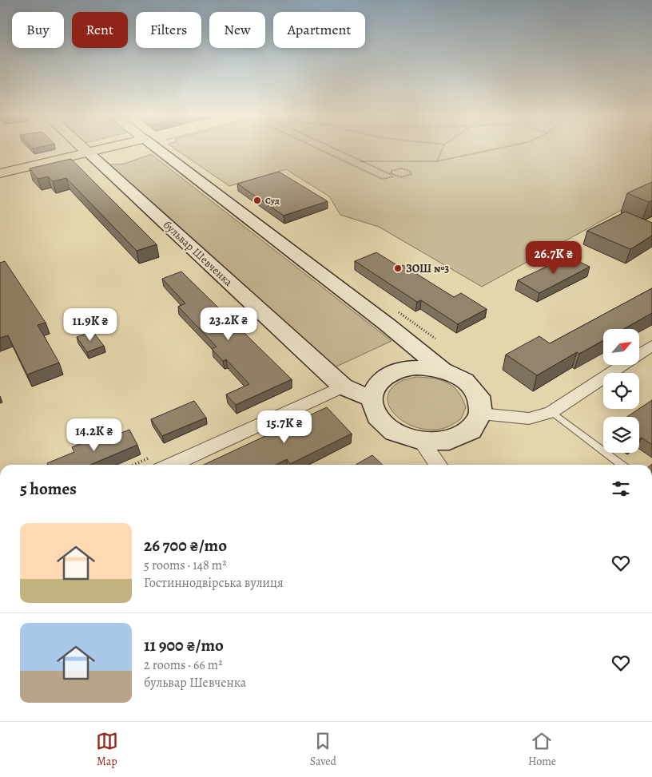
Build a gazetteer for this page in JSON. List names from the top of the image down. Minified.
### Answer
{"streets":{"main road":["бульвар Шевченка"]},"places":["Суд","ЗОШ №3"],"north":"top right","page":{"chip":["Buy","Rent","Filters","New","Apartment"],"price":["26.7K ₴","23.2K ₴","11.9K ₴","15.7K ₴","14.2K ₴"],"heading":"5 homes","list":[{"name":"26 700 ₴/mo","note":"5 rooms · 148 m² · Гостиннодвірська вулиця"},{"name":"11 900 ₴/mo","note":"2 rooms · 66 m² · бульвар Шевченка"}],"tabs":["Map","Saved","Home"]}}
